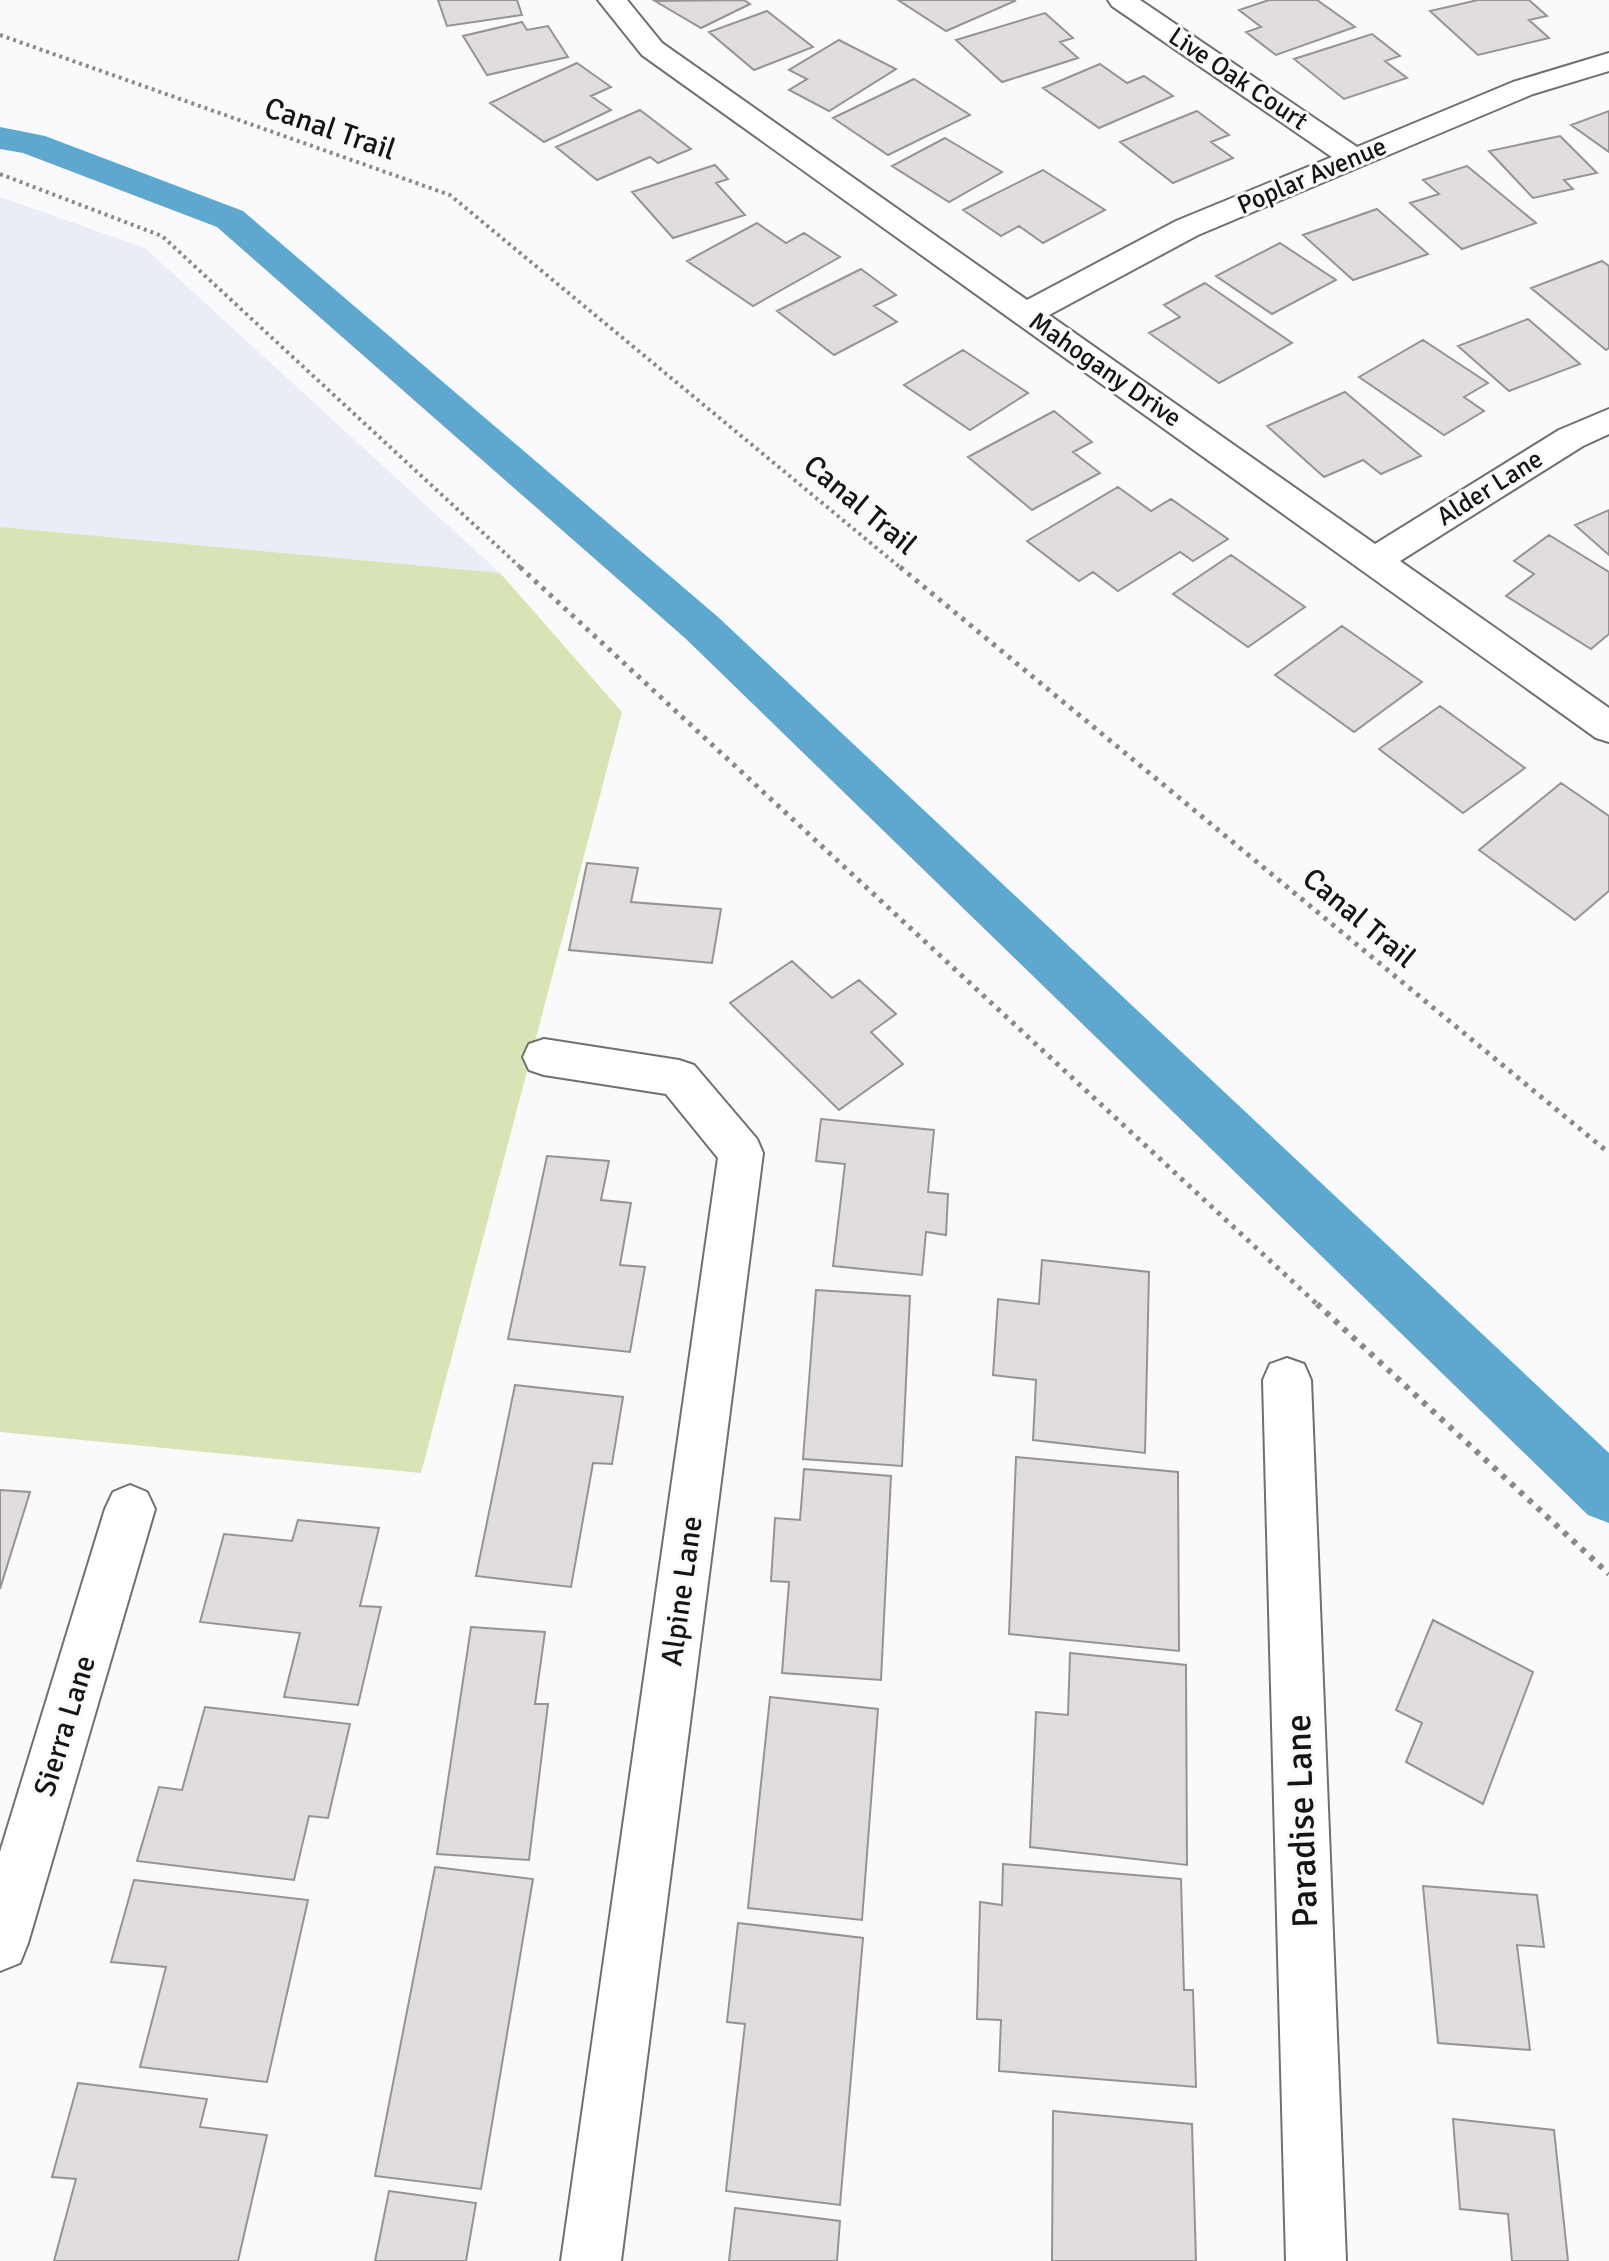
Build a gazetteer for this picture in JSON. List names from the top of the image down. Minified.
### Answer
{"streets":{"street":["Live Oak Court","Poplar Avenue","Mahogany Drive","Alder Lane","Alpine Lane","Sierra Lane","Paradise Lane"],"path":["Canal Trail"]},"crossings":[["Live Oak Court","Poplar Avenue"],["Poplar Avenue","Mahogany Drive"],["Mahogany Drive","Alder Lane"]]}
